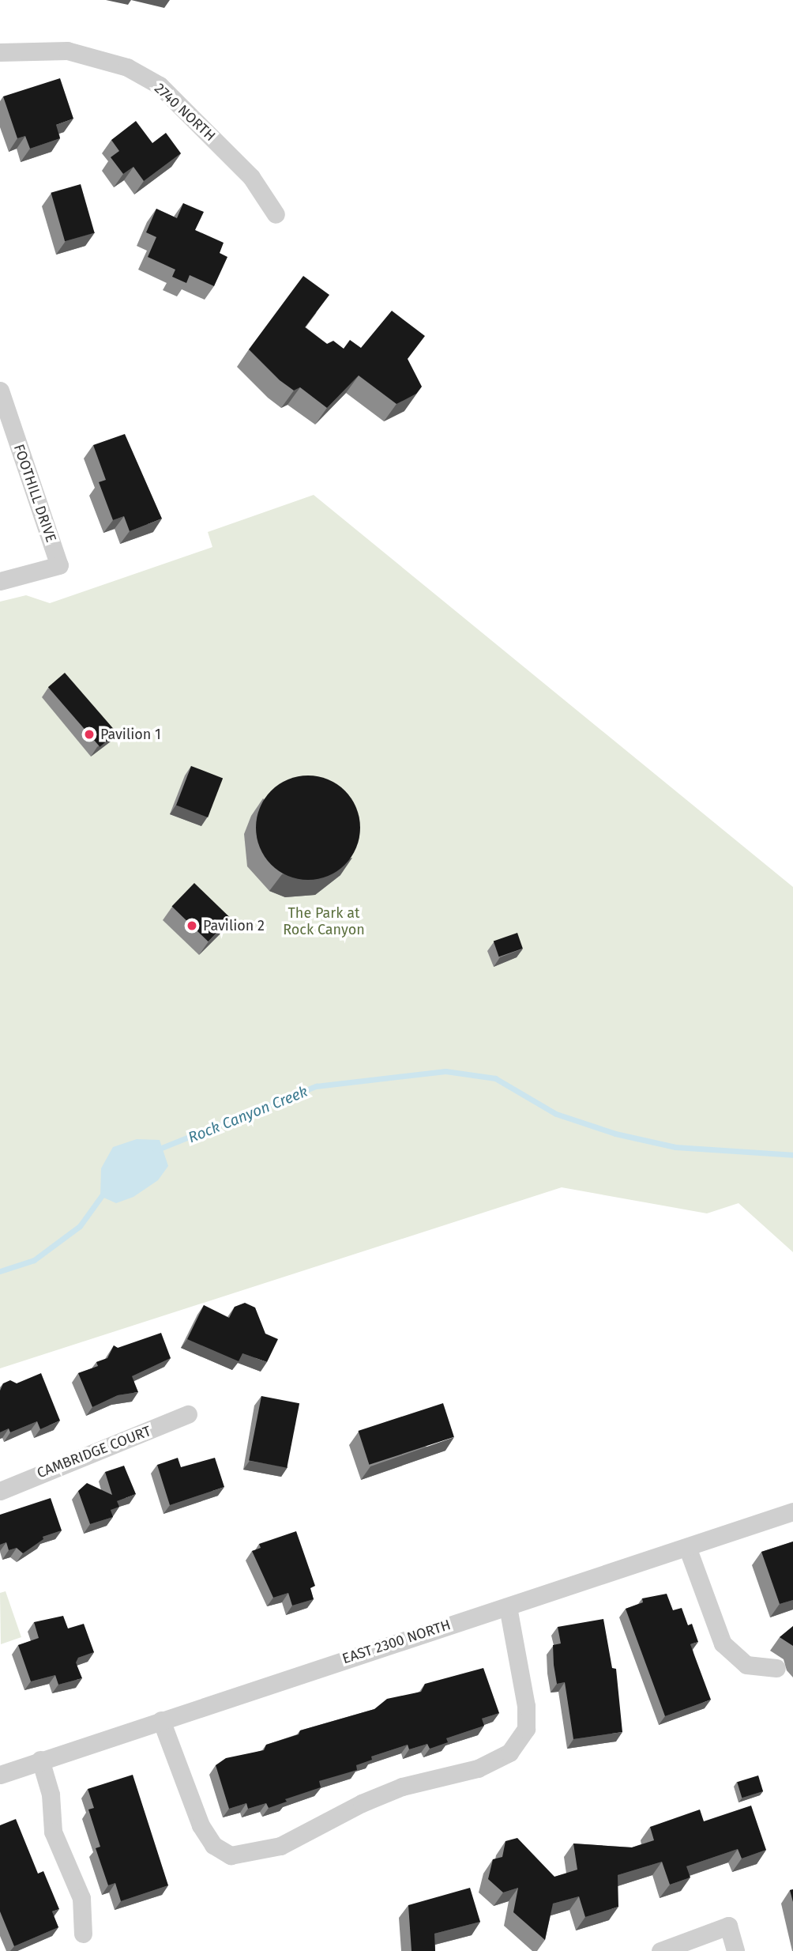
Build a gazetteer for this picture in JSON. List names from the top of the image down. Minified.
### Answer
{"streets":{"street":["2740 NORTH","FOOTHILL DRIVE","CAMBRIDGE COURT","EAST 2300 NORTH"]},"water":["Rock Canyon Creek"],"parks":["The Park at Rock Canyon"],"places":["Pavilion 1","Pavilion 2"]}
